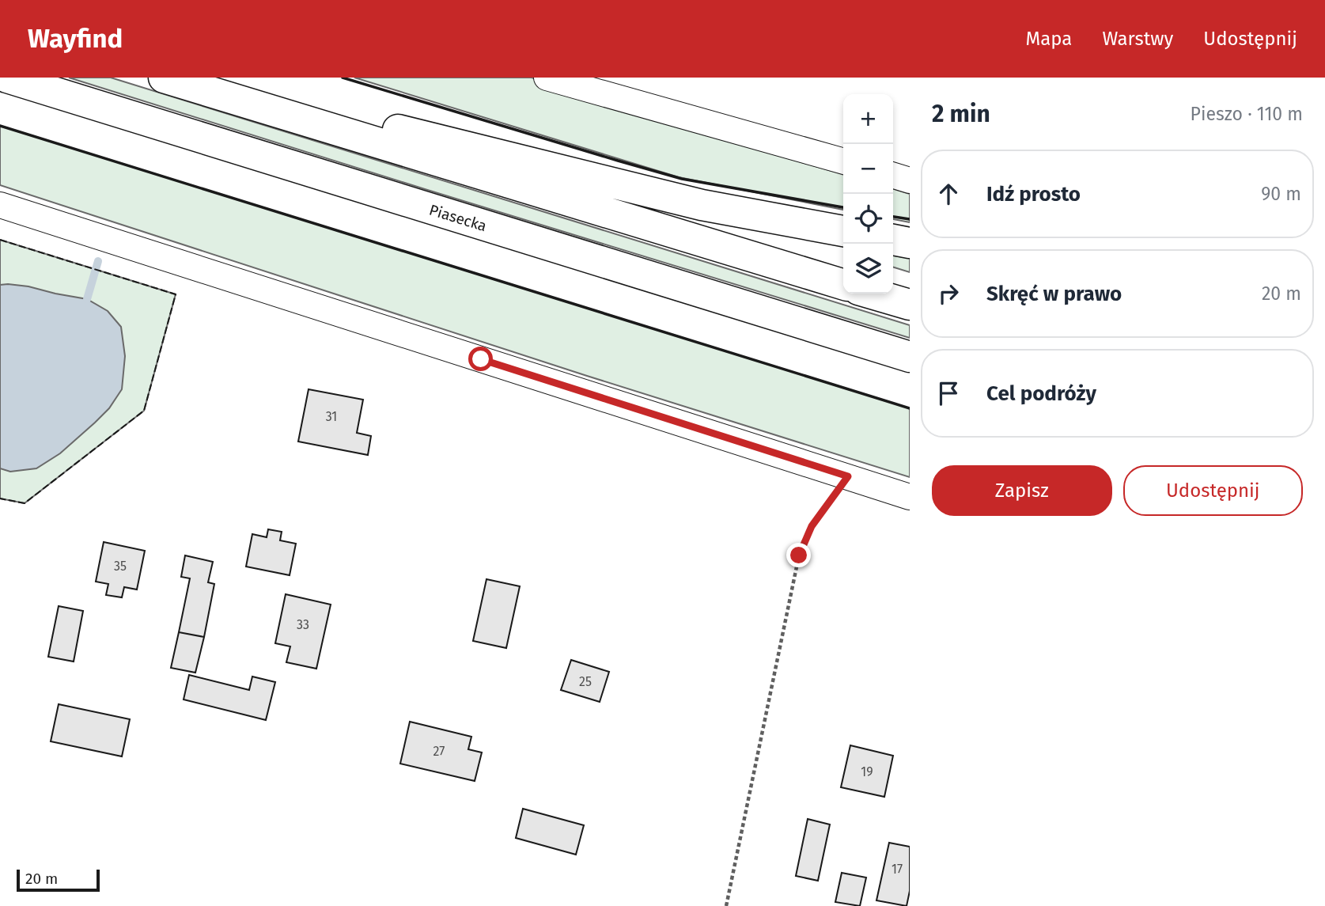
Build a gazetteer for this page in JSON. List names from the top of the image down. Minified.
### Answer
{"streets":{"highway":["Piasecka"]},"house_numbers":["31","35","33","25","27","19","17"],"scale_bar":"20 m","page":{"header":"Wayfind","nav":["Mapa","Warstwy","Udostępnij"],"heading":["2 min","Pieszo · 110 m"],"map_buttons":["+","−"],"list":[["Idź prosto","90 m"],["Skręć w prawo","20 m"],"Cel podróży"],"buttons":["Zapisz","Udostępnij"],"scale":"20 m"}}
